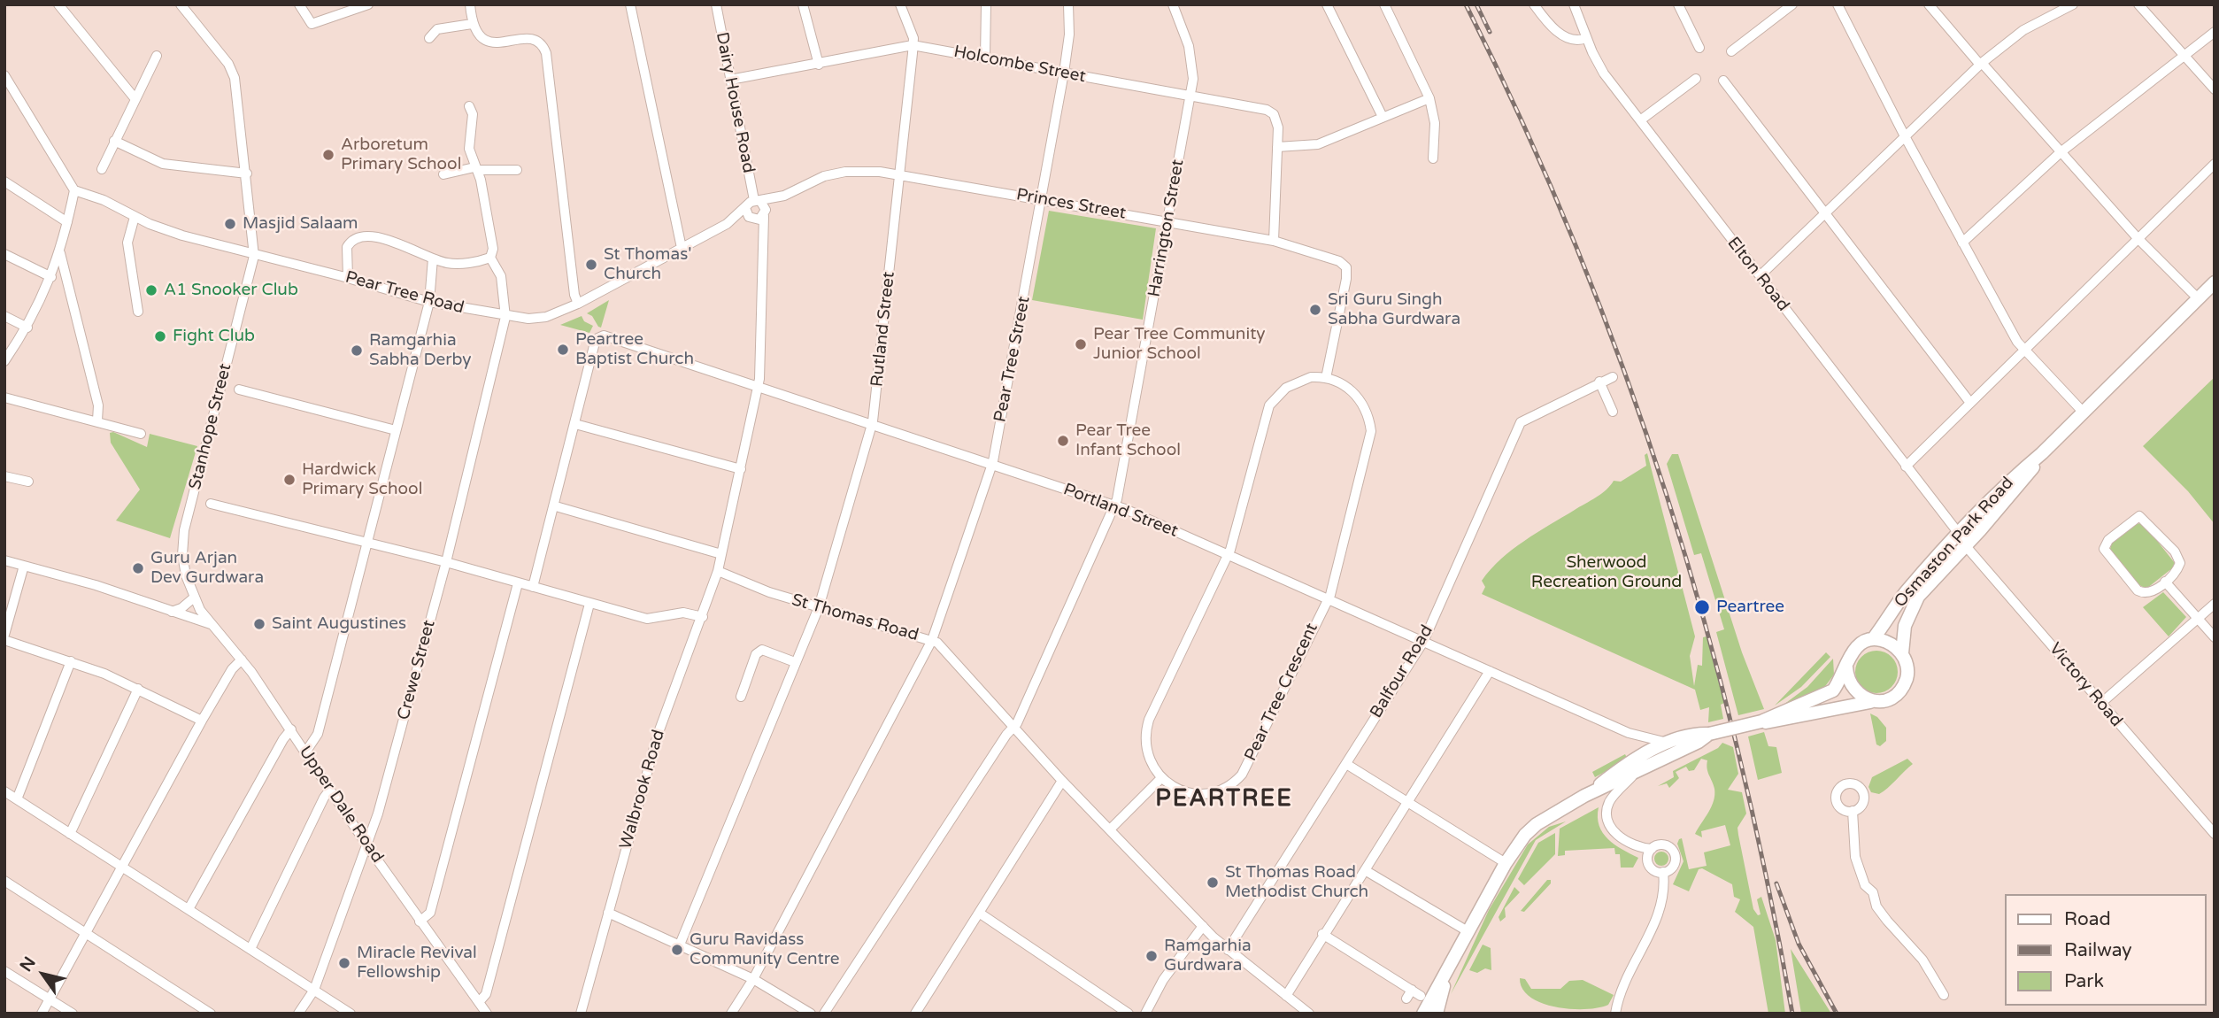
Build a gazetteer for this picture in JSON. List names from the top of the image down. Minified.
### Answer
{"streets":{"highway":["Osmaston Park Road"],"street":["Holcombe Street","Dairy House Road","Princes Street","Harrington Street","Elton Road","Pear Tree Road","Rutland Street","Pear Tree Street","Stanhope Street","Portland Street","St Thomas Road","Crewe Street","Balfour Road","Victory Road","Pear Tree Crescent","Walbrook Road","Upper Dale Road"]},"crossings":[["Holcombe Street","Dairy House Road"],["Holcombe Street","Princes Street"],["Holcombe Street","Harrington Street"],["Holcombe Street","Rutland Street"],["Holcombe Street","Pear Tree Street"],["Dairy House Road","Princes Street"],["Dairy House Road","Pear Tree Road"],["Princes Street","Harrington Street"],["Princes Street","Pear Tree Road"],["Princes Street","Rutland Street"],["Princes Street","Pear Tree Street"],["Princes Street","Pear Tree Crescent"],["Harrington Street","Portland Street"],["Harrington Street","St Thomas Road"],["Elton Road","Osmaston Park Road"],["Elton Road","Victory Road"],["Pear Tree Road","Stanhope Street"],["Pear Tree Road","Crewe Street"],["Rutland Street","Portland Street"],["Rutland Street","St Thomas Road"],["Pear Tree Street","Portland Street"],["Pear Tree Street","St Thomas Road"],["Stanhope Street","Upper Dale Road"],["Portland Street","Osmaston Park Road"],["Portland Street","Balfour Road"],["Portland Street","Pear Tree Crescent"],["Osmaston Park Road","Victory Road"],["St Thomas Road","Balfour Road"],["St Thomas Road","Walbrook Road"],["Crewe Street","Upper Dale Road"]],"districts":["PEARTREE"],"parks":["Sherwood Recreation Ground"],"places":["Arboretum Primary School","Masjid Salaam","St Thomas' Church","A1 Snooker Club","Sri Guru Singh Sabha Gurdwara","Fight Club","Pear Tree Community Junior School","Peartree Baptist Church","Ramgarhia Sabha Derby","Pear Tree Infant School","Hardwick Primary School","Guru Arjan Dev Gurdwara","Peartree","Saint Augustines","St Thomas Road Methodist Church","Guru Ravidass Community Centre","Ramgarhia Gurdwara","Miracle Revival Fellowship"],"legend":["Road","Railway","Park"],"north":"top left"}
